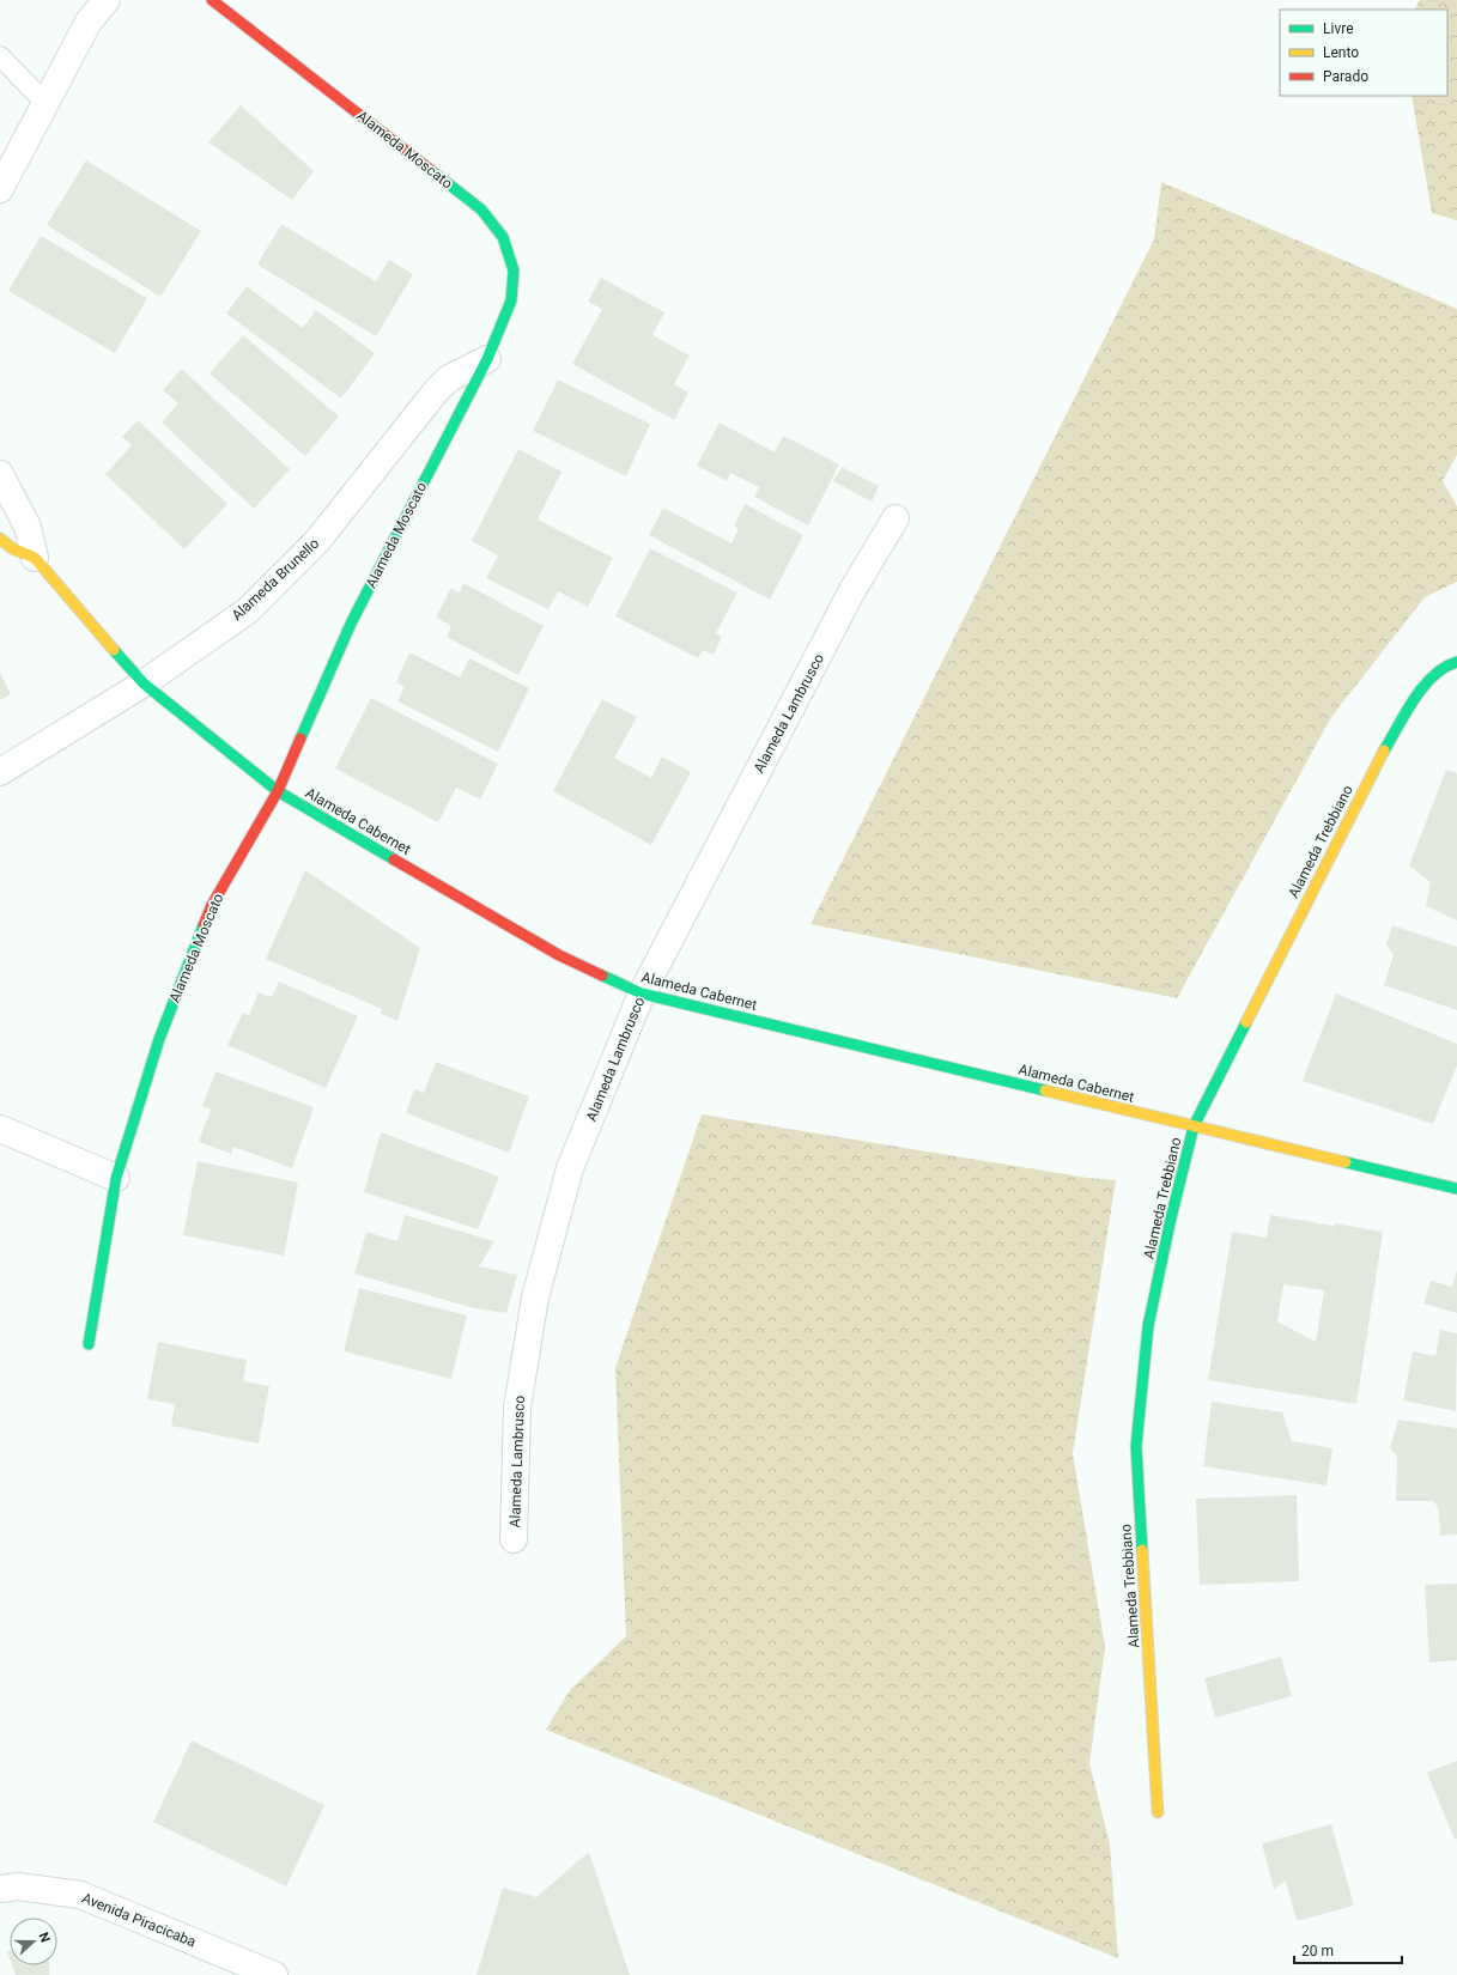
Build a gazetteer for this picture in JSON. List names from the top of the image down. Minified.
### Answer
{"streets":{"street":["Alameda Moscato","Alameda Brunello","Alameda Lambrusco","Alameda Cabernet","Alameda Trebbiano","Avenida Piracicaba"]},"crossings":[["Alameda Moscato","Alameda Brunello"],["Alameda Moscato","Alameda Cabernet"],["Alameda Brunello","Alameda Cabernet"],["Alameda Lambrusco","Alameda Cabernet"],["Alameda Cabernet","Alameda Trebbiano"]],"legend":["Livre","Lento","Parado"],"scale_bar":"20 m","north":"right"}
